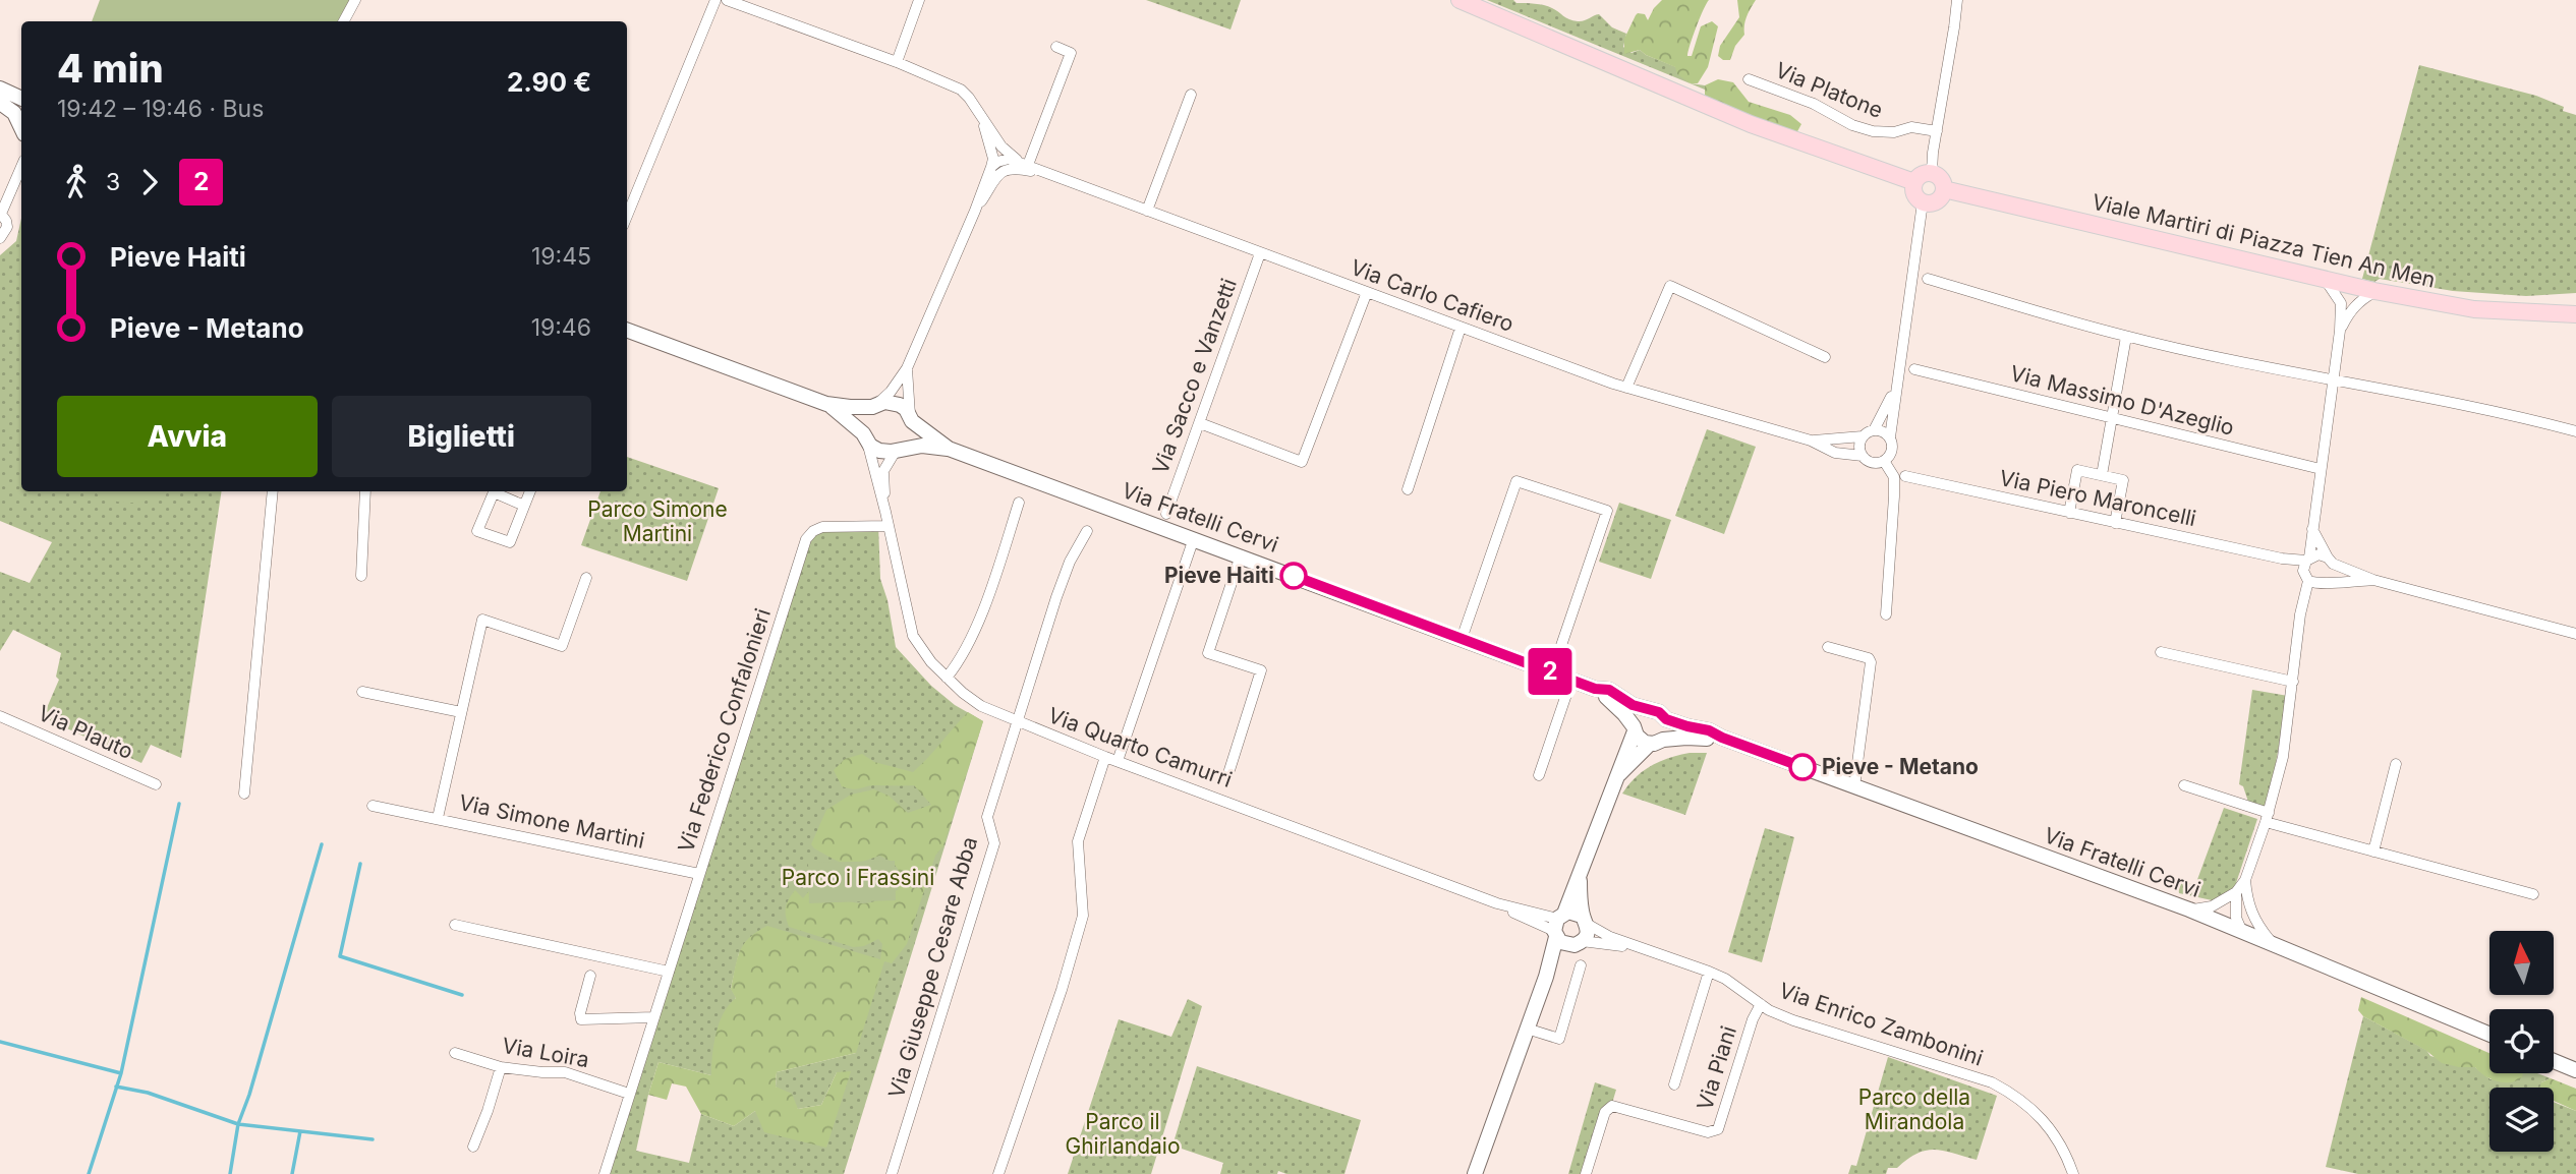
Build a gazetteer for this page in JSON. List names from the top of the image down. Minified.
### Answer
{"streets":{"main road":["Viale Martiri di Piazza Tien An Men","Via Fratelli Cervi"],"street":["Via Platone","Via Carlo Cafiero","Via Sacco e Vanzetti","Via Massimo D'Azeglio","Via Piero Maroncelli","Via Federico Confalonieri","Via Plauto","Via Quarto Camurri","Via Simone Martini","Via Giuseppe Cesare Abba","Via Enrico Zambonini","Via Loira","Via Piani"]},"crossings":[["Via Carlo Cafiero","Via Sacco e Vanzetti"],["Via Carlo Cafiero","Via Fratelli Cervi"],["Via Carlo Cafiero","Via Quarto Camurri"],["Via Fratelli Cervi","Via Quarto Camurri"],["Via Federico Confalonieri","Via Quarto Camurri"],["Via Federico Confalonieri","Via Simone Martini"],["Via Federico Confalonieri","Via Loira"],["Via Quarto Camurri","Via Giuseppe Cesare Abba"],["Via Quarto Camurri","Via Enrico Zambonini"],["Via Enrico Zambonini","Via Piani"]],"parks":["Parco Simone Martini","Parco i Frassini","Parco della Mirandola","Parco il Ghirlandaio"],"places":["Pieve Haiti","Pieve - Metano"],"lines":["bus line 2"],"north":"top","page":{"on_map":"2","heading":["4 min","19:42 – 19:46 · Bus","2.90 €"],"legs":["3","2"],"list":[{"name":"Pieve Haiti","value":"19:45"},{"name":"Pieve - Metano","value":"19:46"}],"buttons":["Avvia","Biglietti"]}}
